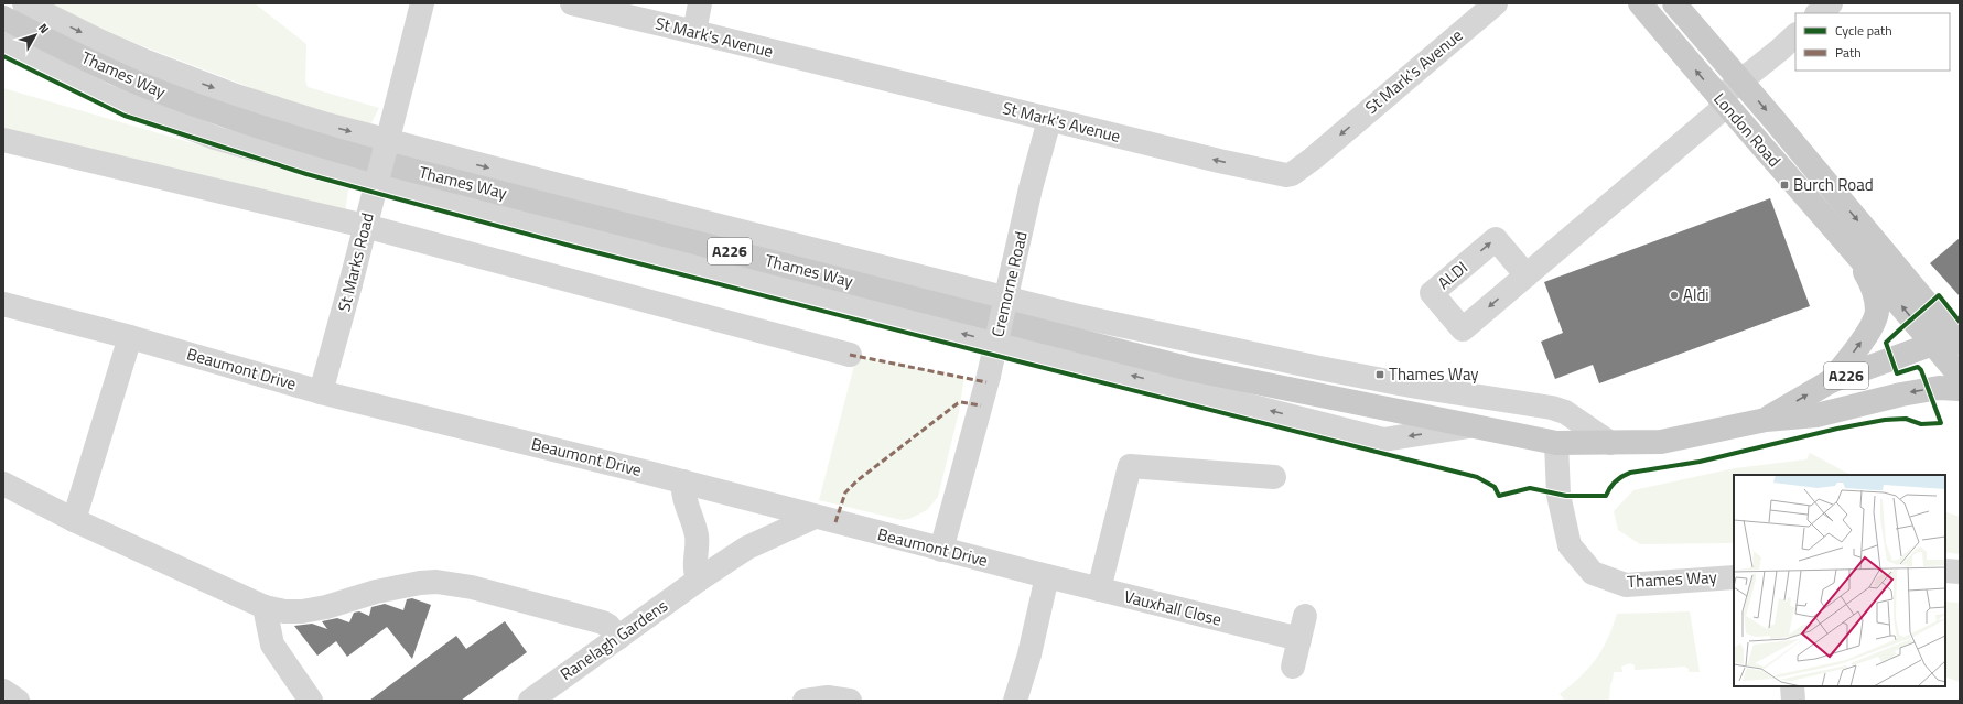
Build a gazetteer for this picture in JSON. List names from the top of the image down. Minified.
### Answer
{"streets":{"main road":["Thames Way","London Road","A226"],"street":["St Mark's Avenue","St Marks Road","Cremorne Road","Beaumont Drive","Vauxhall Close","Ranelagh Gardens"]},"crossings":[["St Mark's Avenue","Cremorne Road"],["Thames Way","London Road"],["Thames Way","A226"],["London Road","A226"],["St Marks Road","Beaumont Drive"],["Cremorne Road","Beaumont Drive"],["Beaumont Drive","Vauxhall Close"],["Beaumont Drive","Ranelagh Gardens"]],"one_way":["St Mark's Avenue"],"places":{"transit":["Burch Road","Thames Way"],"other":["Aldi"]},"legend":["Cycle path","Path"],"north":"top right"}
